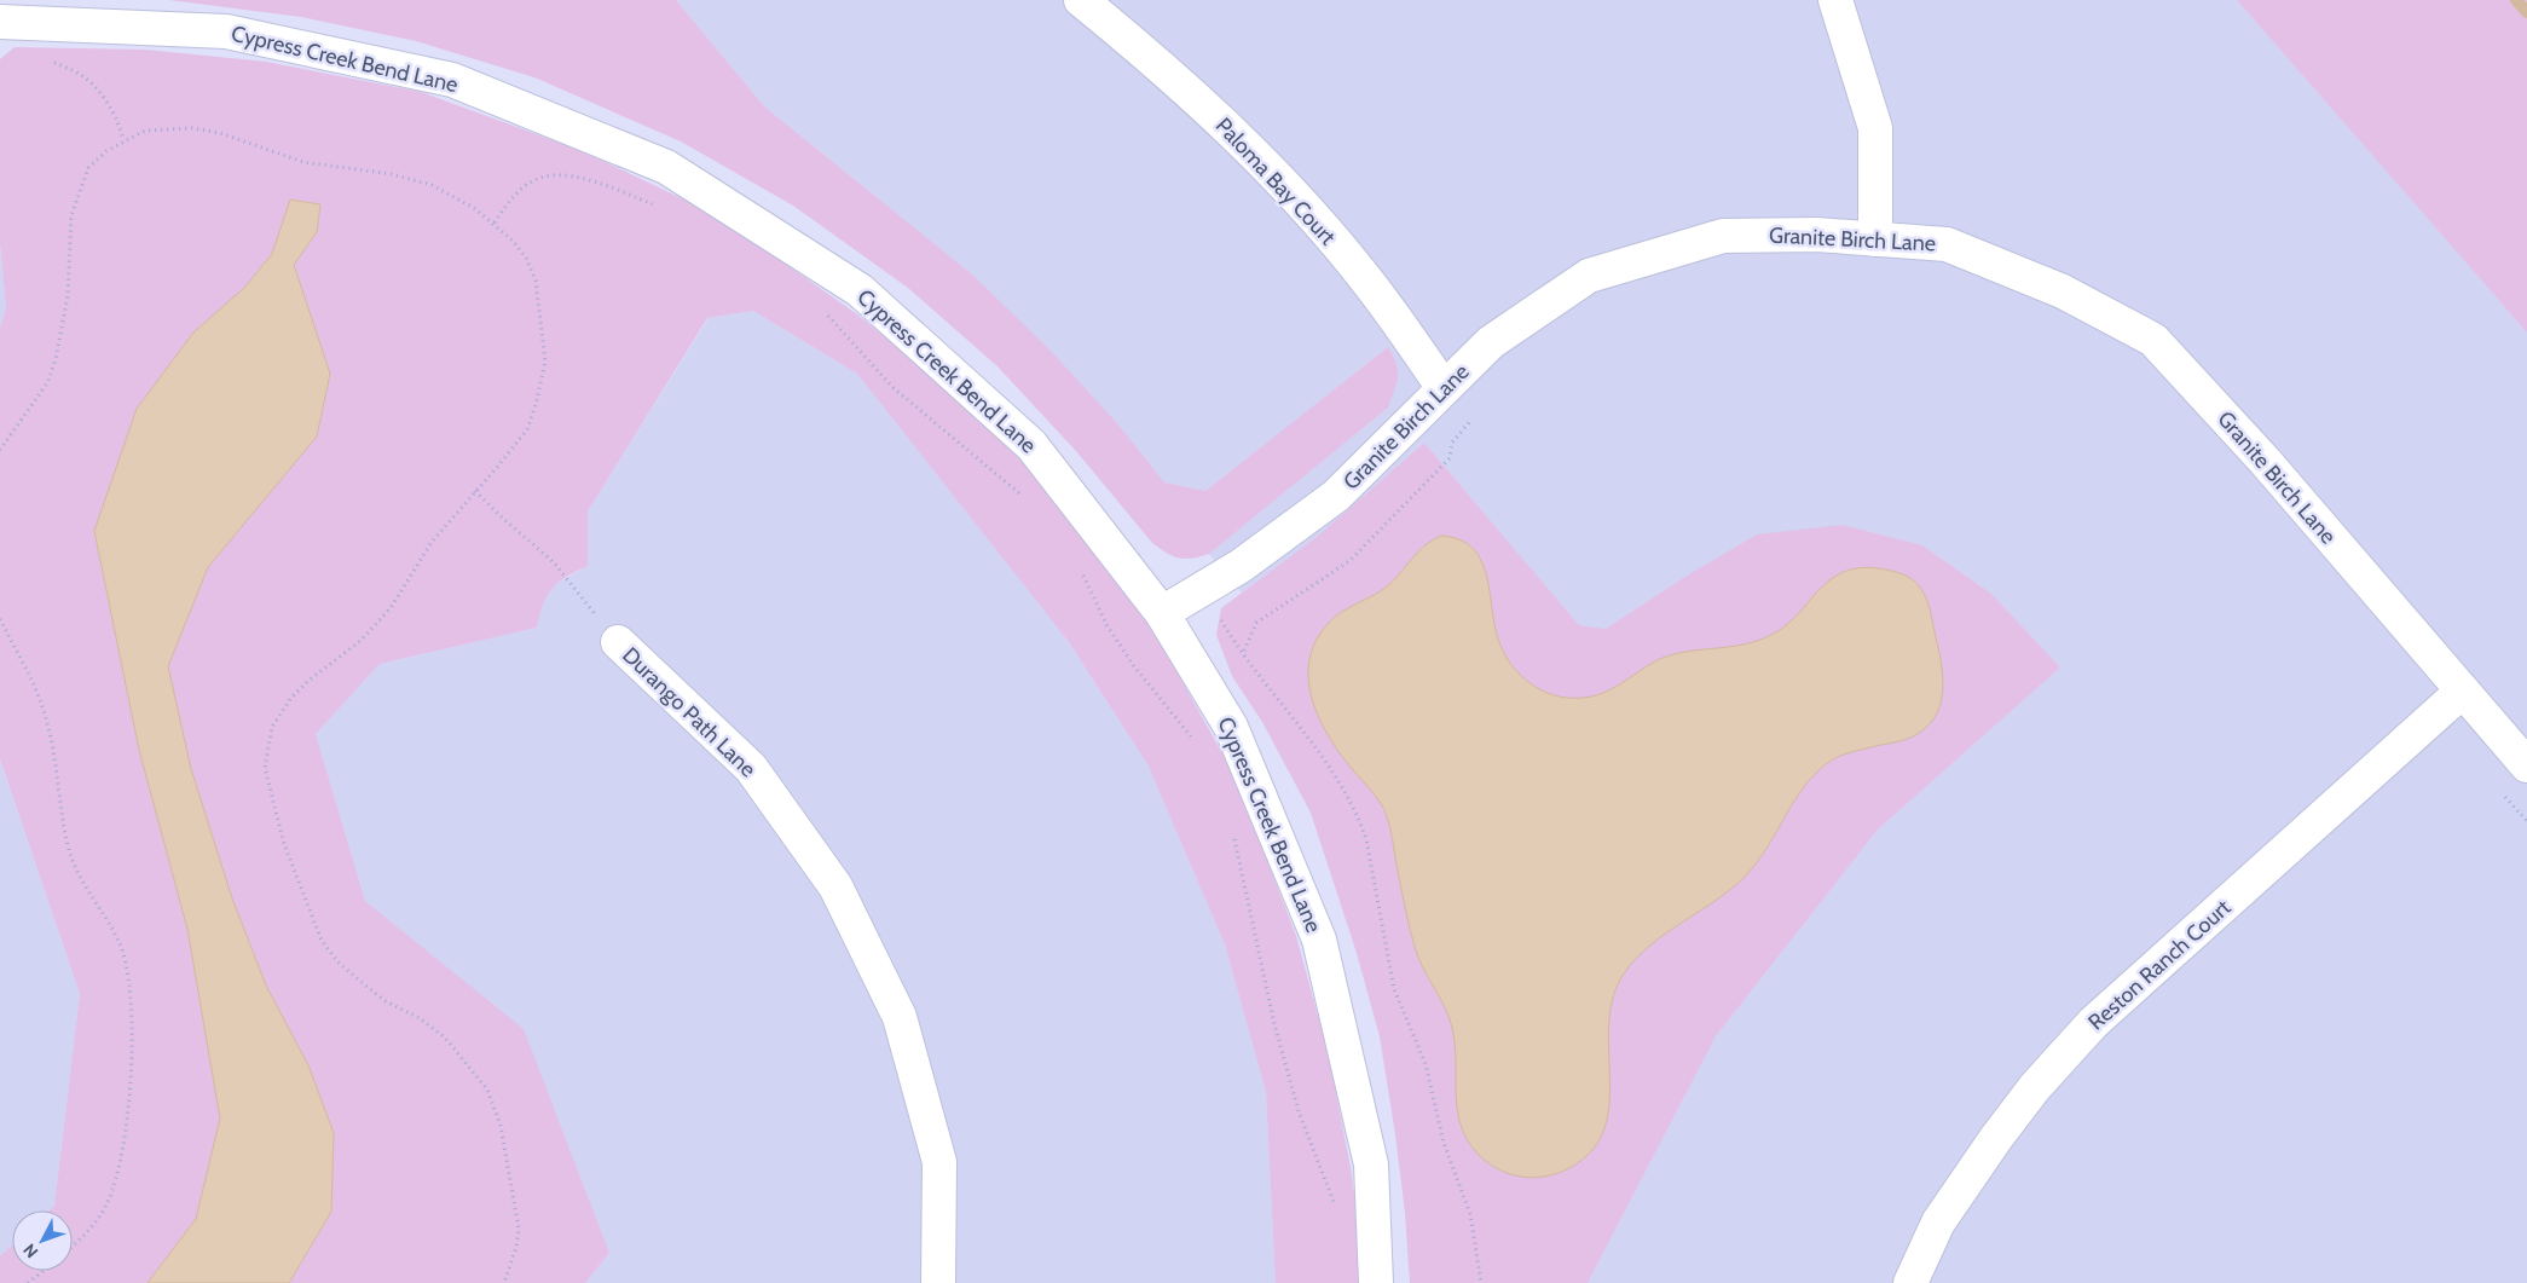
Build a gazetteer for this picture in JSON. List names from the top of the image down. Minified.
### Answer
{"streets":{"street":["Cypress Creek Bend Lane","Paloma Bay Court","Granite Birch Lane","Durango Path Lane","Reston Ranch Court"]},"crossings":[["Cypress Creek Bend Lane","Granite Birch Lane"],["Paloma Bay Court","Granite Birch Lane"],["Granite Birch Lane","Reston Ranch Court"]],"north":"bottom left"}
